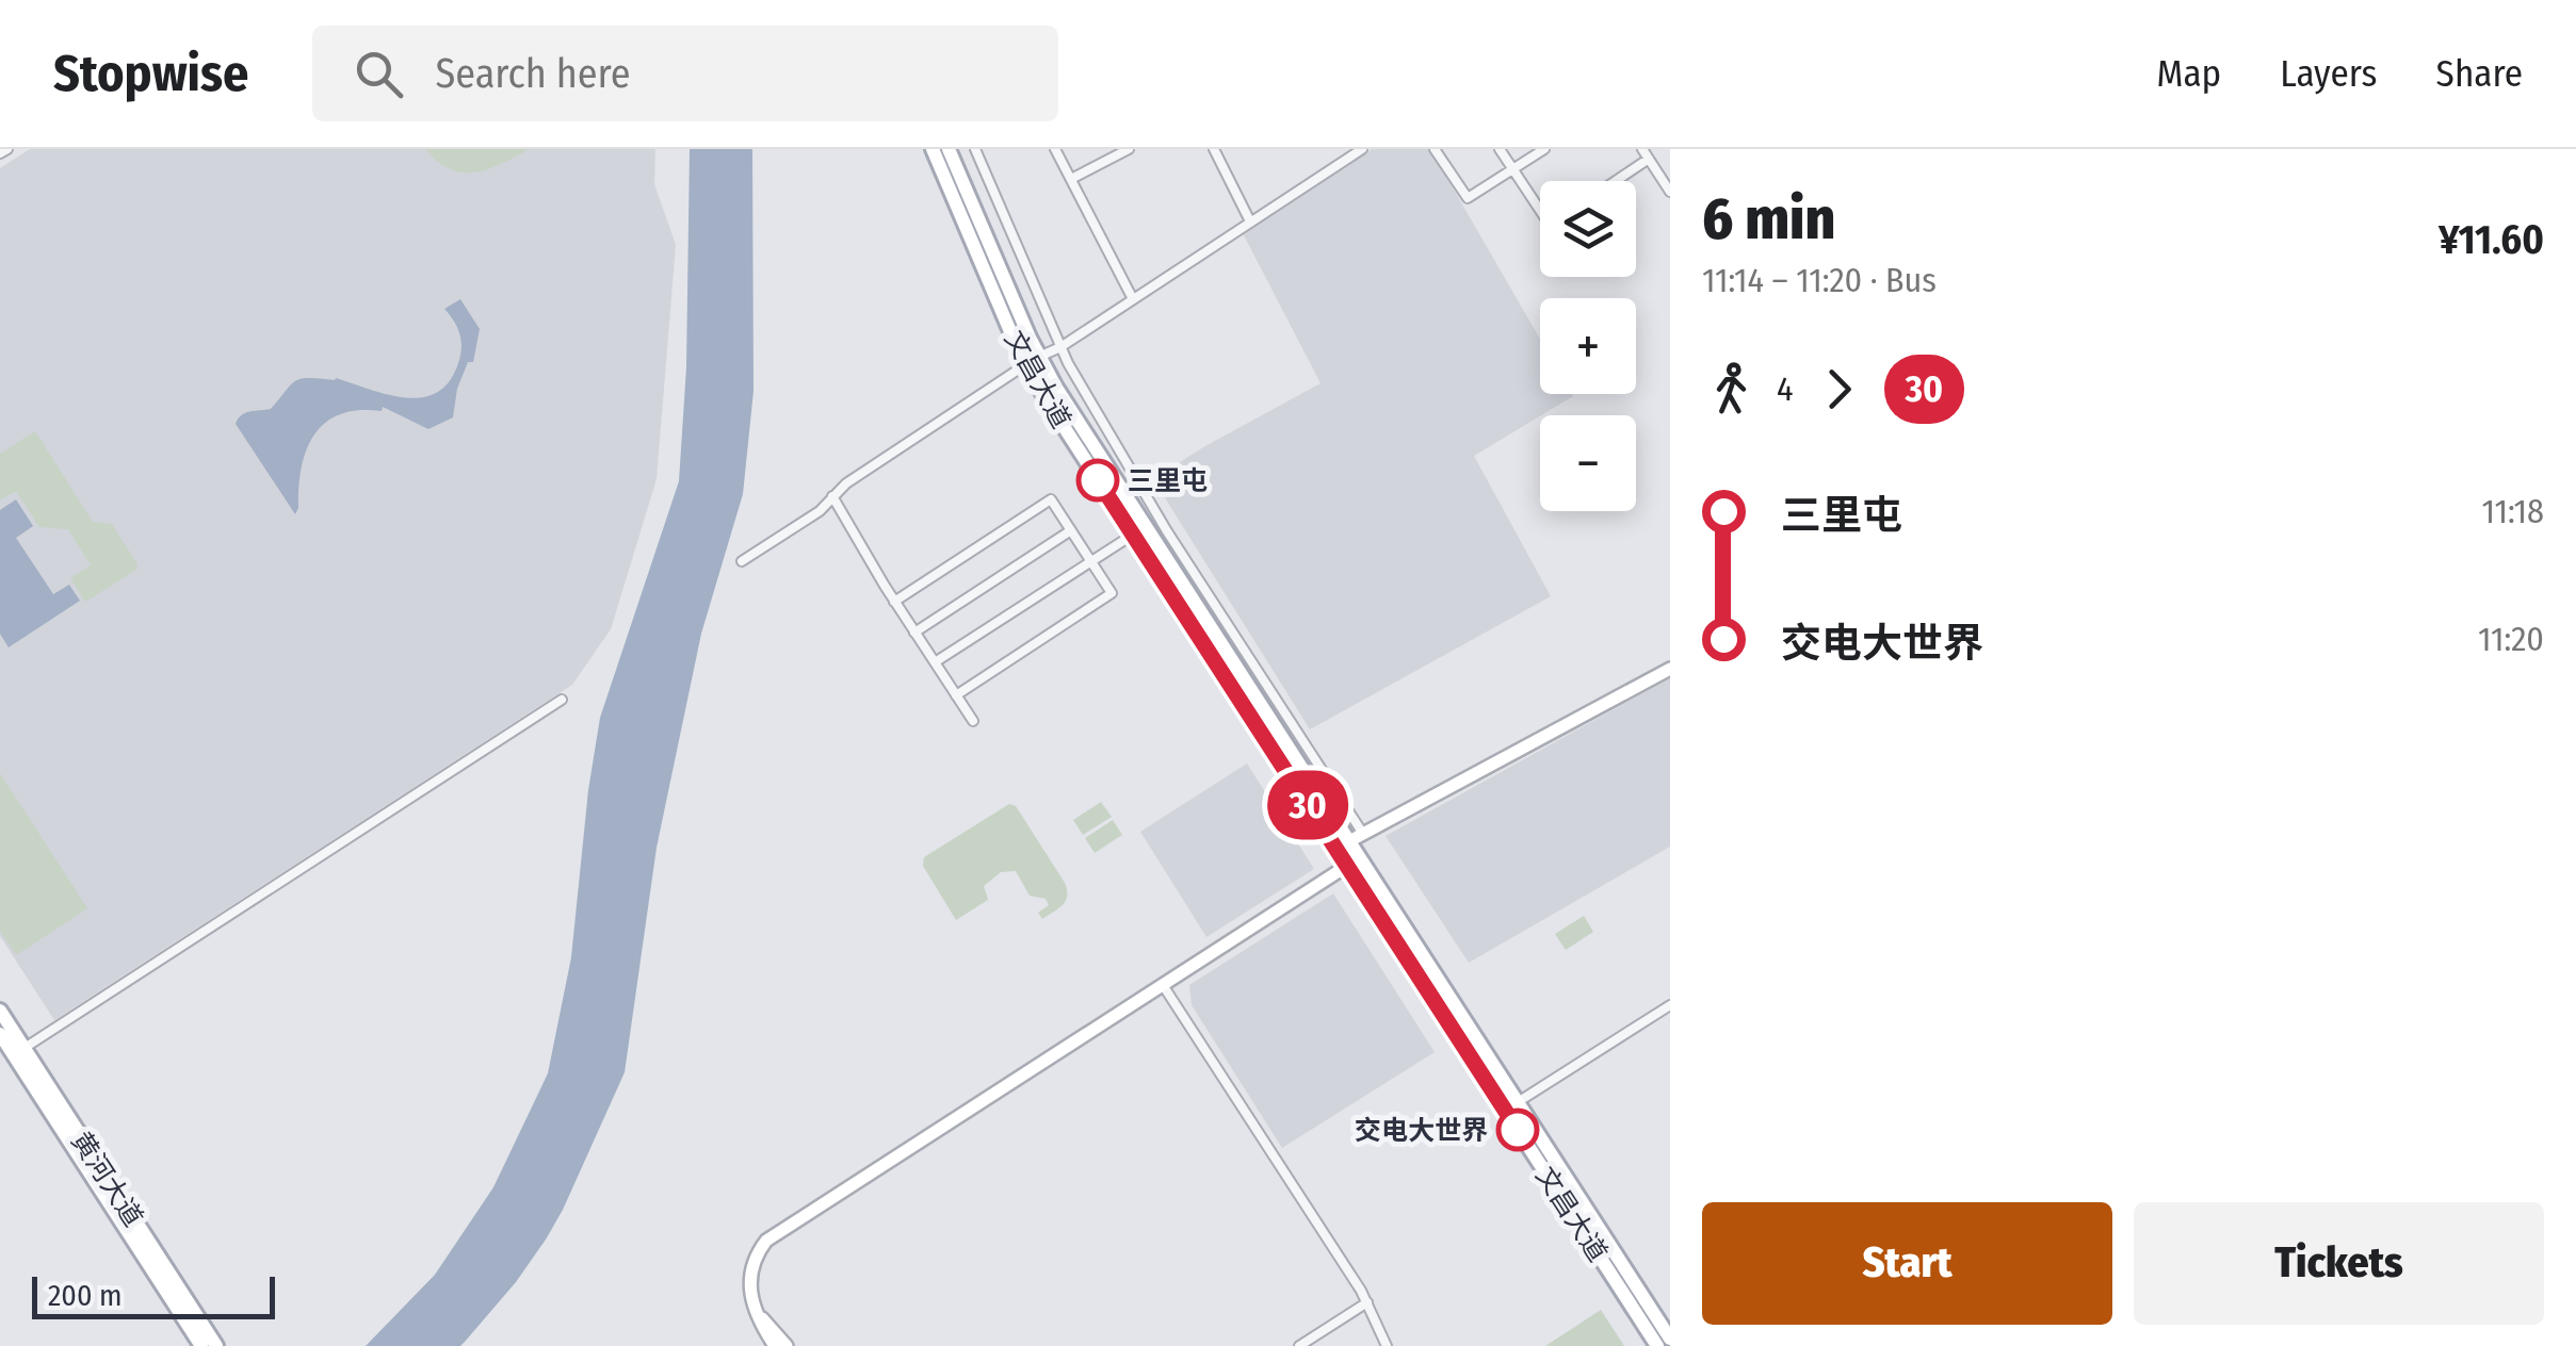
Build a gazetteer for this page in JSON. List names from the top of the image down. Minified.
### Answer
{"streets":{"main road":["文昌大道","黄河大道"]},"places":["三里屯","交电大世界"],"lines":["bus line 30"],"scale_bar":"200 m","page":{"header":"Stopwise","search":"Search here","nav":["Map","Layers","Share"],"on_map":"30","heading":["6 min","11:14 – 11:20 · Bus","¥11.60"],"map_buttons":["+","−"],"legs":["4","30"],"list":[{"name":"三里屯","value":"11:18"},{"name":"交电大世界","value":"11:20"}],"buttons":["Start","Tickets"],"scale":"200 m"}}
